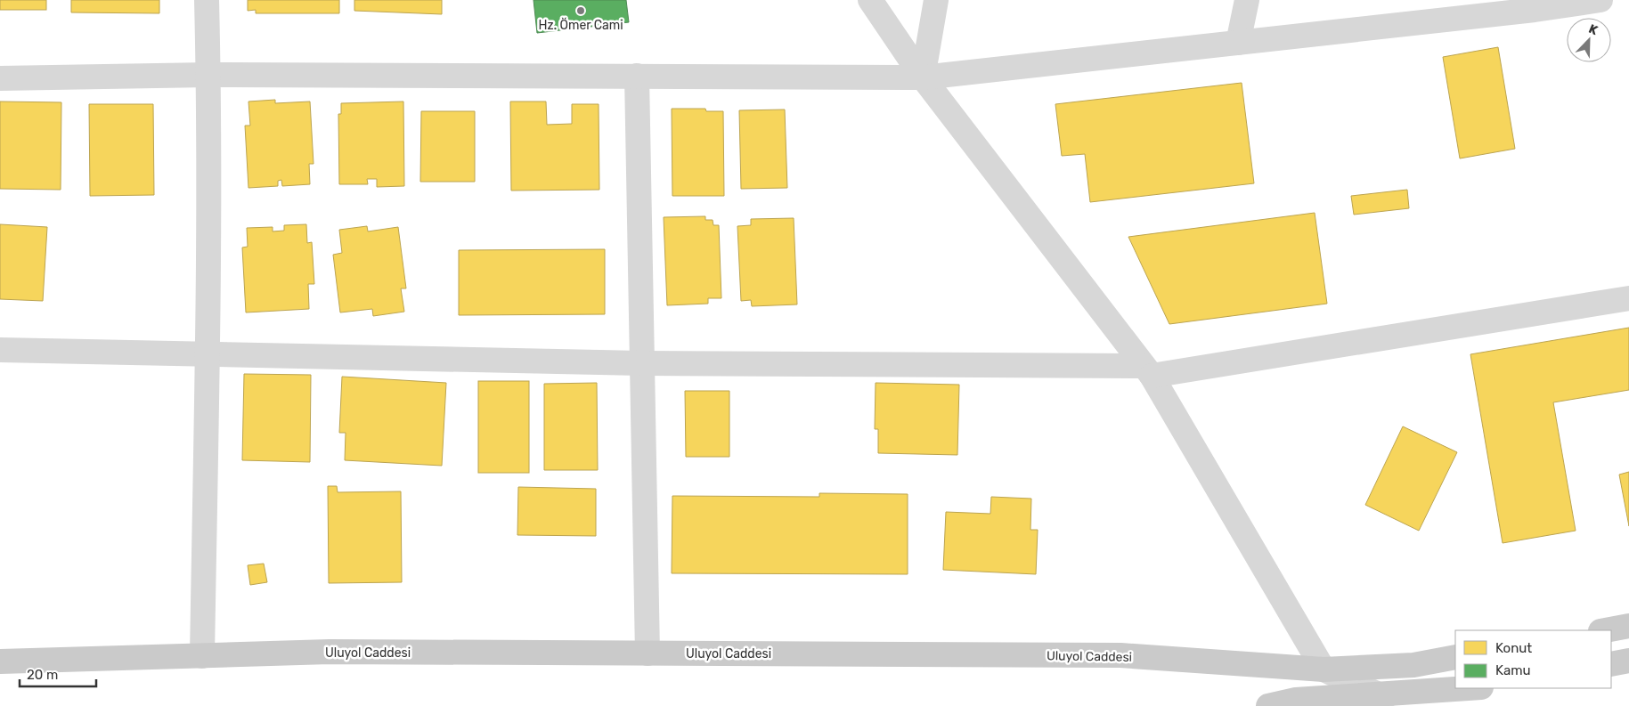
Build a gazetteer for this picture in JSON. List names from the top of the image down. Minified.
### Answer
{"streets":{"main road":["Uluyol Caddesi"]},"places":["Hz. Ömer Cami"],"legend":["Konut","Kamu"],"scale_bar":"20 m","north":"top right"}
